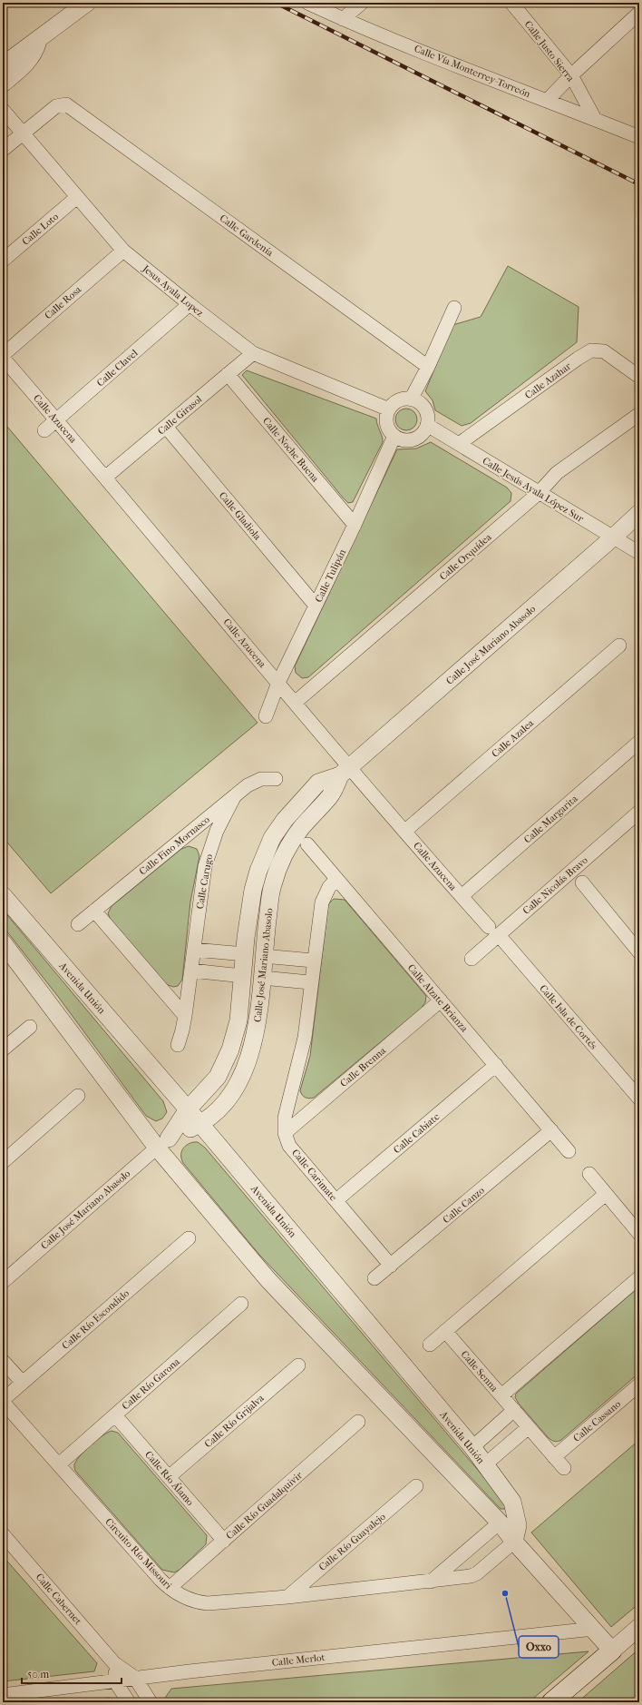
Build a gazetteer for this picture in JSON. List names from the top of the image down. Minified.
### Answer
{"streets":{"street":["Calle Justo Sierra","Calle Vía Monterrey-Torreón","Calle Loto","Calle Gardenía","Jesus Ayala Lopez","Calle Rosa","Calle Clavel","Calle Azahar","Calle Girasol","Calle Azucena","Calle Noche Buena","Calle Jesús Ayala López Sur","Calle Gladiola","Calle Orquídea","Calle Tulipán","Calle José Mariano Abasolo","Calle Azalea","Calle Margarita","Calle Fino Mornasco","Calle Carugo","Calle Nicolás Bravo","Avenida Unión","Calle Alzate Brianza","Calle Isla de Cortés","Calle Brenna","Calle Cabiate","Calle Carimate","Calle Canzo","Calle Río Escondido","Calle Senna","Calle Río Garona","Calle Río Grijalva","Calle Cassano","Calle Río Álamo","Calle Río Guadalquivir","Calle Río Guayalejo","Circuito Río Missouri","Calle Cabernet","Calle Merlot"]},"crossings":[["Calle Justo Sierra","Calle Vía Monterrey-Torreón"],["Calle Loto","Jesus Ayala Lopez"],["Calle Gardenía","Jesus Ayala Lopez"],["Jesus Ayala Lopez","Calle Rosa"],["Jesus Ayala Lopez","Calle Clavel"],["Jesus Ayala Lopez","Calle Girasol"],["Jesus Ayala Lopez","Calle Jesús Ayala López Sur"],["Jesus Ayala Lopez","Calle Tulipán"],["Calle Clavel","Calle Azucena"],["Calle Azahar","Calle Jesús Ayala López Sur"],["Calle Girasol","Calle Azucena"],["Calle Girasol","Calle Noche Buena"],["Calle Girasol","Calle Gladiola"],["Calle Azucena","Calle Orquídea"],["Calle Azucena","Calle Tulipán"],["Calle Azucena","Calle José Mariano Abasolo"],["Calle Azucena","Calle Azalea"],["Calle Azucena","Calle Margarita"],["Calle Azucena","Calle Nicolás Bravo"],["Calle Azucena","Calle Isla de Cortés"],["Calle Noche Buena","Calle Tulipán"],["Calle Jesús Ayala López Sur","Calle Orquídea"],["Calle Jesús Ayala López Sur","Calle Tulipán"],["Calle Jesús Ayala López Sur","Calle José Mariano Abasolo"],["Calle Gladiola","Calle Tulipán"],["Calle José Mariano Abasolo","Avenida Unión"],["Calle Fino Mornasco","Calle Carugo"],["Calle Nicolás Bravo","Calle Isla de Cortés"],["Avenida Unión","Circuito Río Missouri"],["Calle Alzate Brianza","Calle Brenna"],["Calle Alzate Brianza","Calle Cabiate"],["Calle Alzate Brianza","Calle Carimate"],["Calle Alzate Brianza","Calle Canzo"],["Calle Brenna","Calle Carimate"],["Calle Cabiate","Calle Carimate"],["Calle Carimate","Calle Canzo"],["Calle Río Escondido","Circuito Río Missouri"],["Calle Senna","Calle Cassano"],["Calle Río Garona","Calle Río Álamo"],["Calle Río Garona","Circuito Río Missouri"],["Calle Río Grijalva","Calle Río Álamo"],["Calle Río Álamo","Calle Río Guadalquivir"],["Calle Río Guadalquivir","Circuito Río Missouri"],["Calle Río Guayalejo","Circuito Río Missouri"],["Calle Cabernet","Calle Merlot"]],"places":["Oxxo"],"scale_bar":"50 m"}
